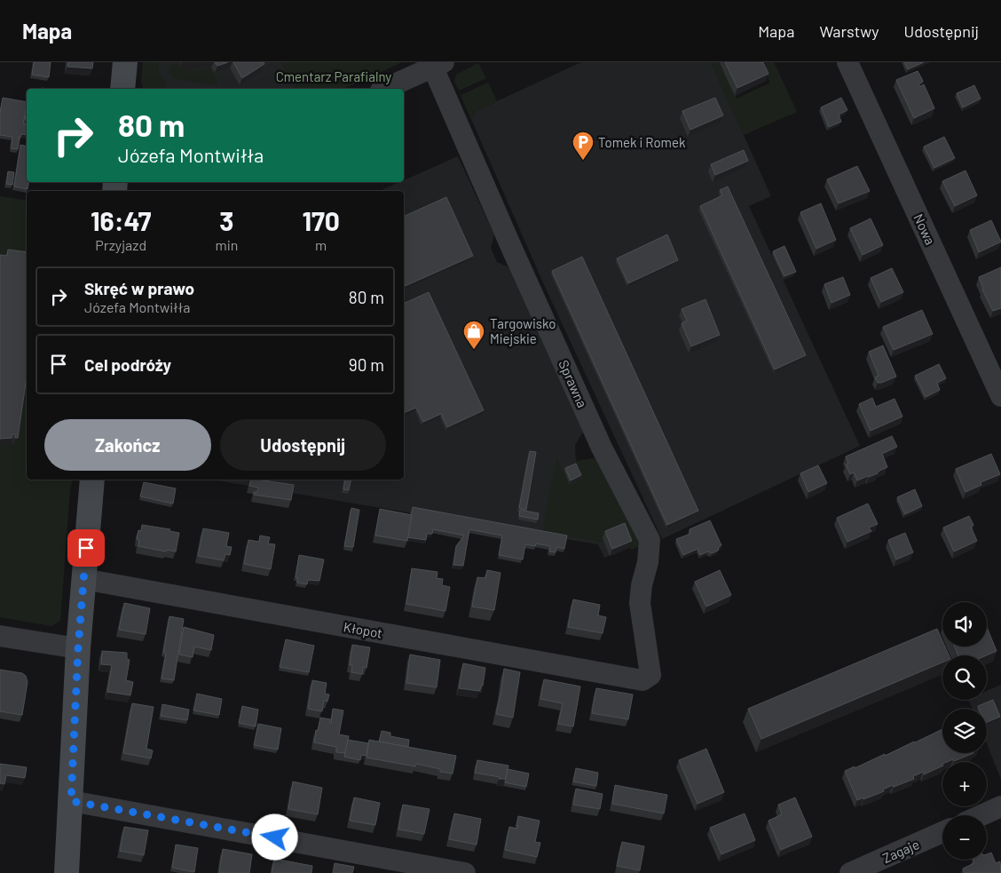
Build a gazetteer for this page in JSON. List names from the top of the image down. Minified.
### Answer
{"streets":{"street":["Nowa","Sprawna","Kłopot","Zagaje"]},"crossings":[["Sprawna","Kłopot"]],"parks":["Cmentarz Parafialny"],"places":{"parking":["Tomek i Romek"],"shop":["Targowisko Miejskie"]},"page":{"header":"Mapa","nav":["Mapa","Warstwy","Udostępnij"],"turn":["80 m","Józefa Montwiłła"],"eta":["16:47","Przyjazd","3","min","170","m"],"list":[{"name":"Skręć w prawo","note":"Józefa Montwiłła","value":"80 m"},{"name":"Cel podróży","value":"90 m"}],"buttons":["Zakończ","Udostępnij"],"map_buttons":["+","−"]}}
